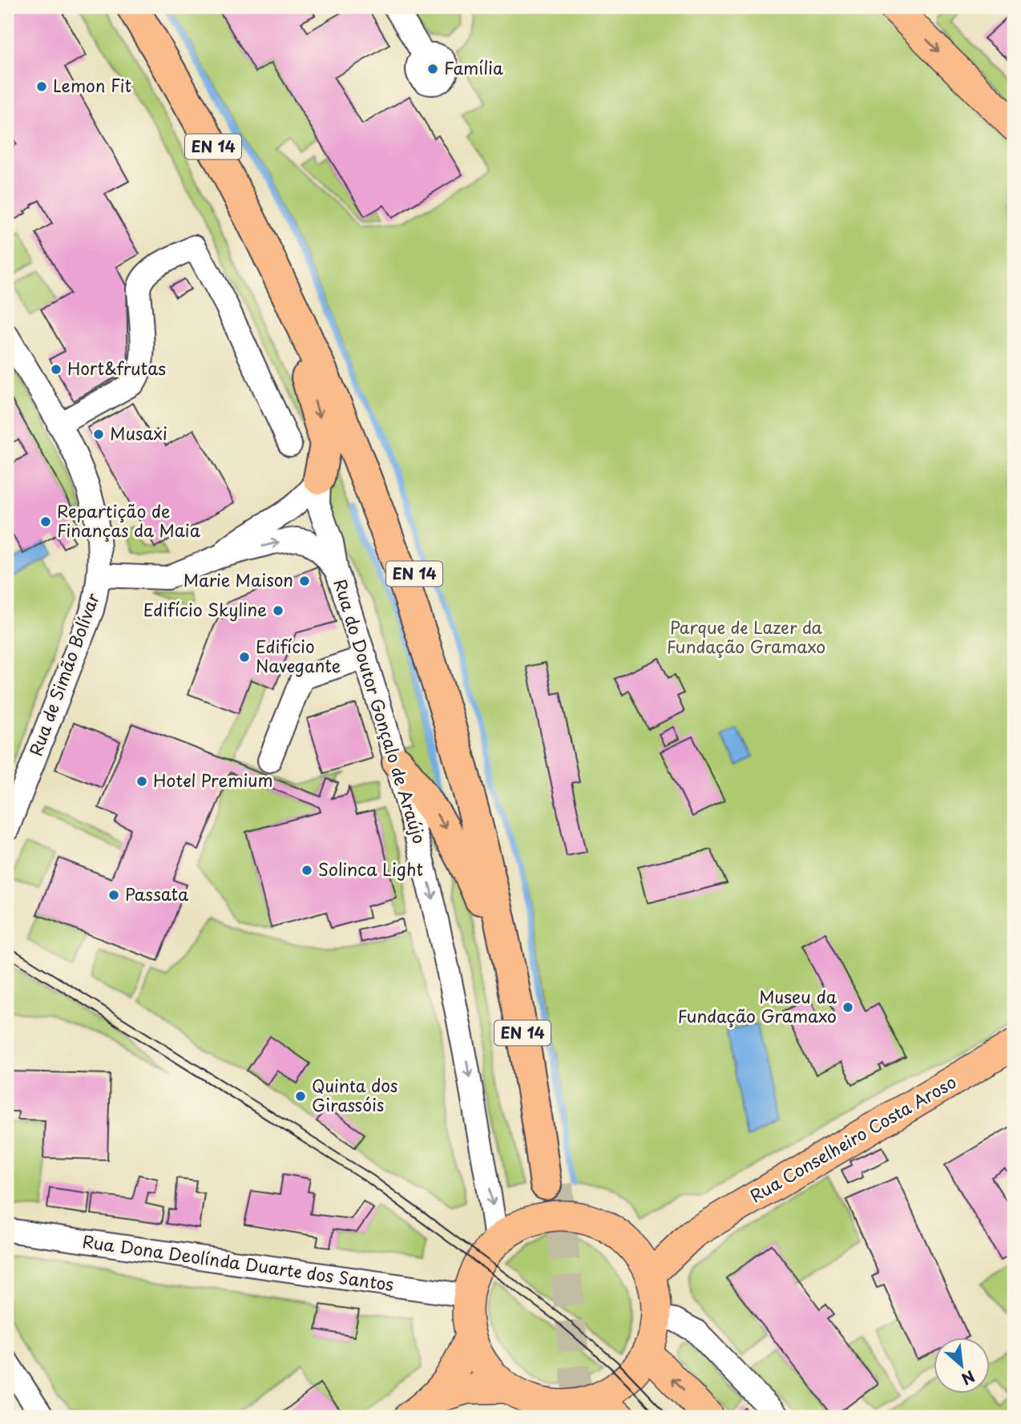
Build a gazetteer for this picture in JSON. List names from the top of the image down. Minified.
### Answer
{"streets":{"highway":["EN 14"],"main road":["Rua Conselheiro Costa Aroso"],"street":["Rua de Simão Bolívar","Rua do Doutor Gonçalo de Araújo","Rua Dona Deolínda Duarte dos Santos"]},"crossings":[["Rua do Doutor Gonçalo de Araújo","Rua Conselheiro Costa Aroso"],["Rua do Doutor Gonçalo de Araújo","Rua Dona Deolínda Duarte dos Santos"],["Rua Conselheiro Costa Aroso","Rua Dona Deolínda Duarte dos Santos"]],"one_way":["Rua do Doutor Gonçalo de Araújo"],"parks":["Parque de Lazer da Fundação Gramaxo"],"places":["Família","Lemon Fit","Hort&frutas","Musaxi","Repartição de Finanças da Maia","Marie Maison","Edifício Skyline","Edifício Navegante","Hotel Premium","Solinca Light","Passata","Museu da Fundação Gramaxo","Quinta dos Girassóis"],"north":"bottom right"}
